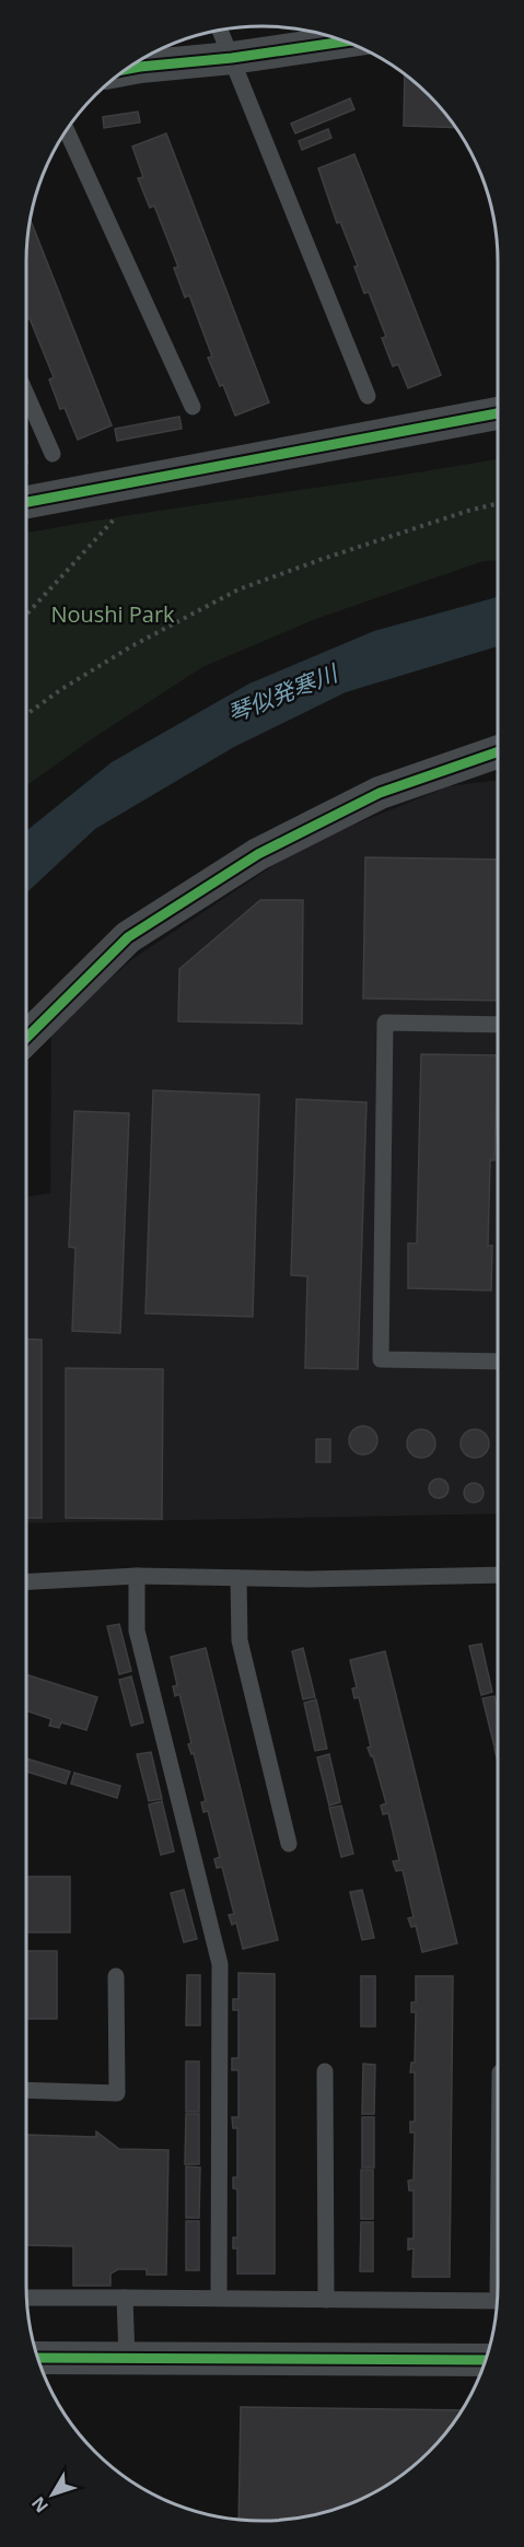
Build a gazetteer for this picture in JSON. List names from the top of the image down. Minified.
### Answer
{"water":["琴似発寒川"],"parks":["Noushi Park"],"north":"bottom left"}
